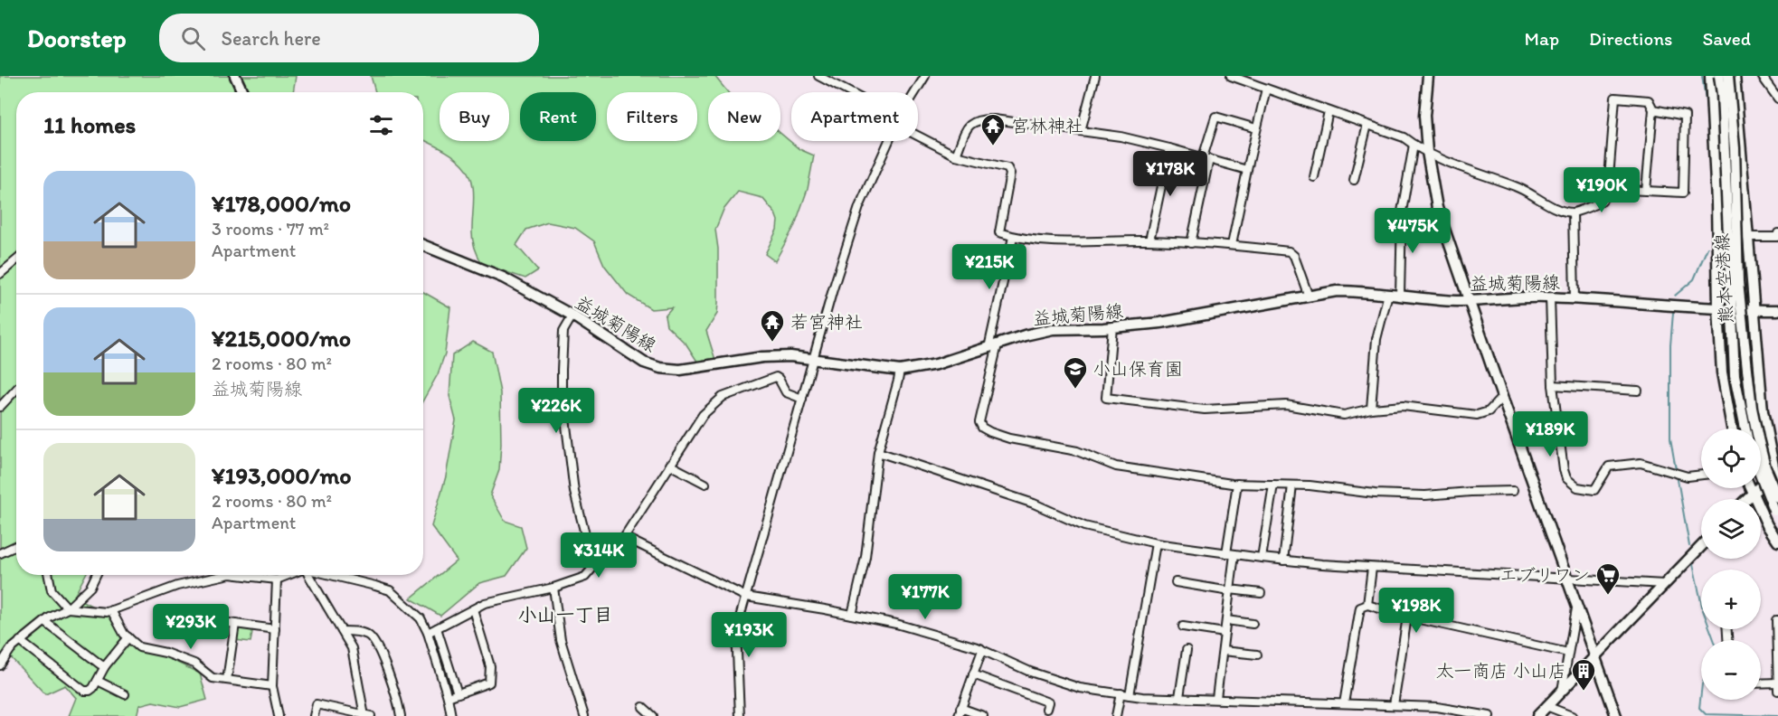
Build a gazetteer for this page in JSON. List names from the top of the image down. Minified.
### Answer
{"streets":{"main road":["熊本空港線","益城菊陽線"]},"crossings":[["熊本空港線","益城菊陽線"]],"districts":["小山一丁目"],"places":{"temple":["宮林神社","若宮神社"],"school or university":["小山保育園"],"supermarket":["エブリワン"],"building":["太一商店 小山店"]},"page":{"header":"Doorstep","search":"Search here","nav":["Map","Directions","Saved"],"chip":["Buy","Rent","Filters","New","Apartment"],"heading":"11 homes","price":["¥178K","¥190K","¥475K","¥215K","¥226K","¥189K","¥314K","¥177K","¥198K","¥293K","¥193K"],"list":[{"name":"¥178,000/mo","note":"3 rooms · 77 m² · Apartment"},{"name":"¥215,000/mo","note":"2 rooms · 80 m² · 益城菊陽線"},{"name":"¥193,000/mo","note":"2 rooms · 80 m² · Apartment"}],"map_buttons":["+","−"]}}
